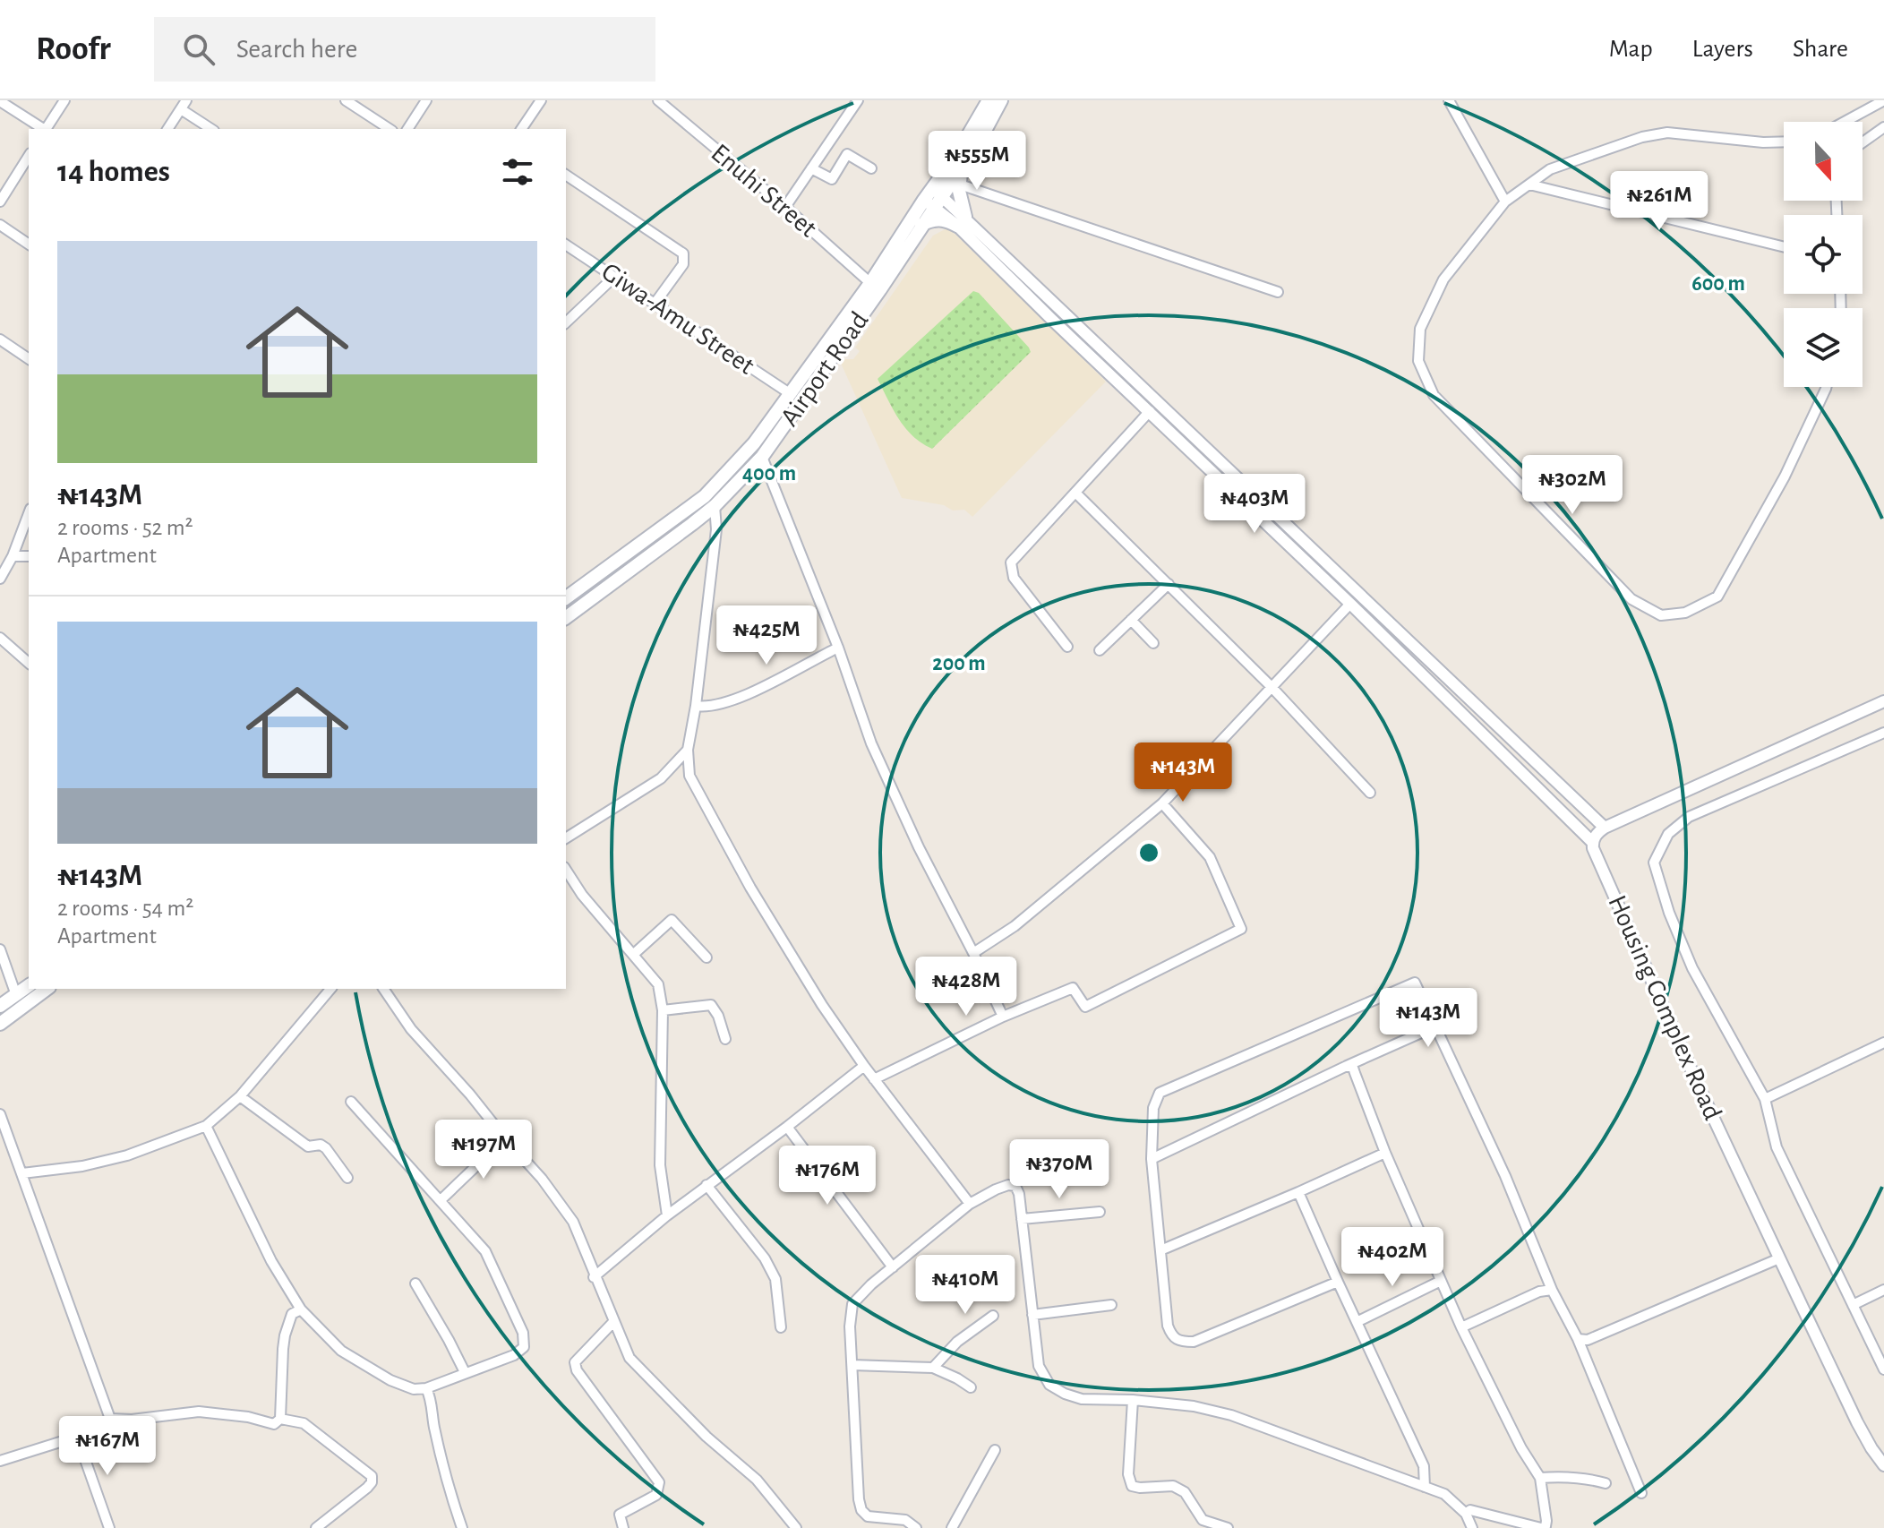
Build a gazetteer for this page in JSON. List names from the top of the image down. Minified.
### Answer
{"streets":{"main road":["Airport Road"],"street":["Enuhi Street","Giwa-Amu Street","Housing Complex Road"]},"crossings":[["Enuhi Street","Airport Road"],["Giwa-Amu Street","Airport Road"]],"north":"bottom","page":{"header":"Roofr","search":"Search here","nav":["Map","Layers","Share"],"heading":"14 homes","price":["₦555M","₦261M","₦302M","₦403M","₦425M","₦143M","₦428M","₦143M","₦197M","₦370M","₦176M","₦402M","₦410M","₦167M"],"list":[{"name":"₦143M","note":"2 rooms · 52 m² · Apartment"},{"name":"₦143M","note":"2 rooms · 54 m² · Apartment"}]},"rings":["600 m","400 m","200 m"]}
